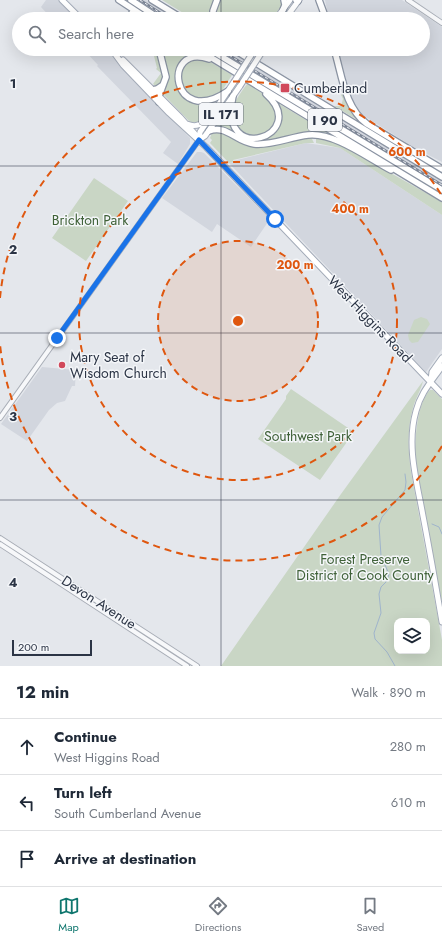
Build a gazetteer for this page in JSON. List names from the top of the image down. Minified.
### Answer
{"streets":{"highway":["I 90"],"main road":["IL 171","West Higgins Road"],"street":["Devon Avenue"]},"crossings":[["IL 171","West Higgins Road"]],"parks":["Brickton Park","Southwest Park","Forest Preserve District of Cook County"],"places":{"transit":["Cumberland"],"other":["Mary Seat of Wisdom Church"]},"scale_bar":"200 m","page":{"search":"Search here","scale":"200 m","heading":["12 min","Walk · 890 m"],"list":[["Continue","West Higgins Road","280 m"],["Turn left","South Cumberland Avenue","610 m"],"Arrive at destination"],"nav":["Map","Directions","Saved"]},"grid":{"rows":["1","2","3","4"]},"rings":["600 m","400 m","200 m"]}
